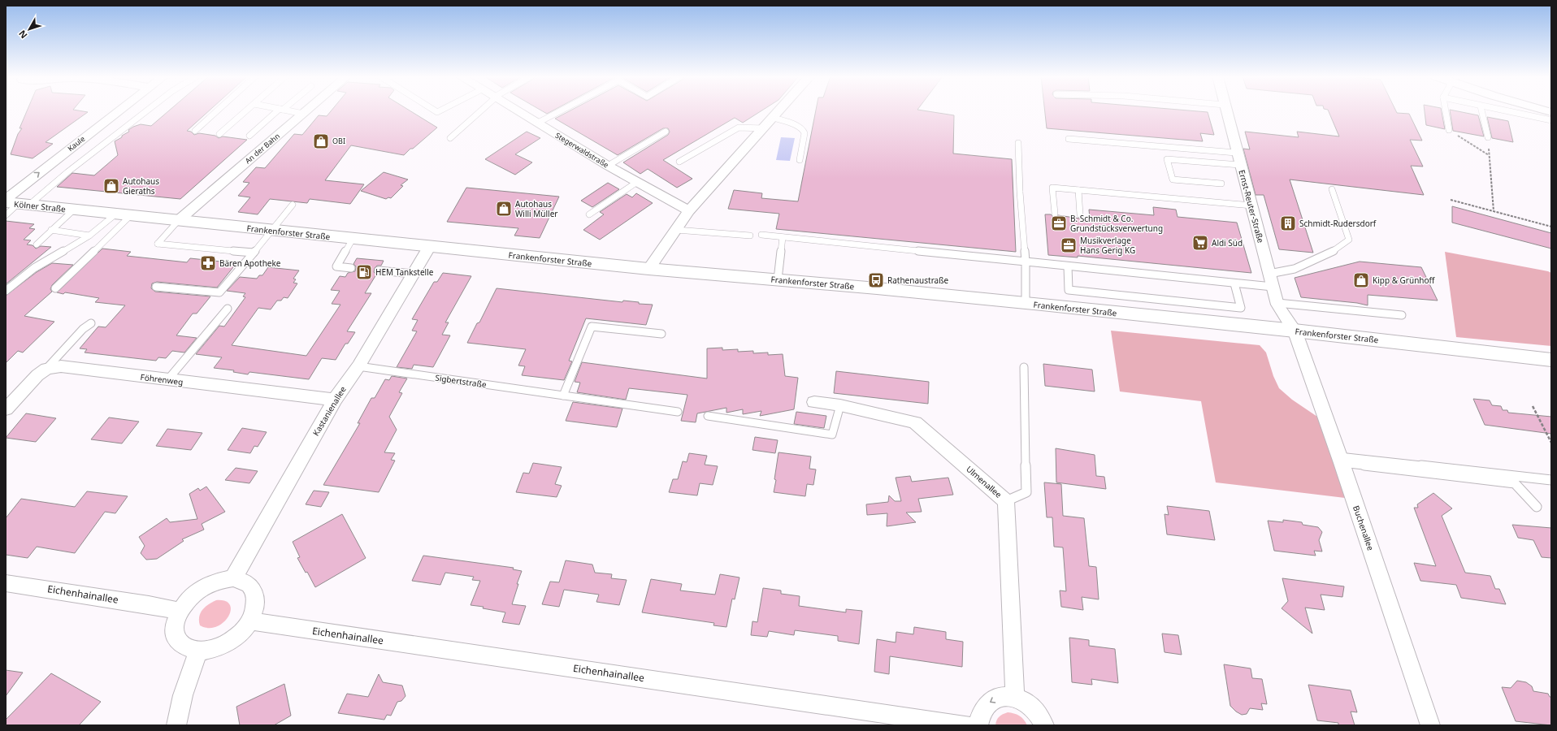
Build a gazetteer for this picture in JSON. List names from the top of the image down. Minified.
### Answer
{"streets":{"main road":["Kölner Straße","Frankenforster Straße"],"street":["Kaule","An der Bahn","Stegerwaldstraße","Ernst-Reuter-Straße","Föhrenweg","Kastanienallee","Ulmenallee","Buchenallee","Eichenhainallee"],"lane":["Sigbertstraße"]},"crossings":[["Kaule","Kölner Straße"],["An der Bahn","Frankenforster Straße"],["Kölner Straße","Frankenforster Straße"],["Ernst-Reuter-Straße","Frankenforster Straße"],["Ernst-Reuter-Straße","Buchenallee"],["Frankenforster Straße","Kastanienallee"],["Frankenforster Straße","Buchenallee"],["Föhrenweg","Kastanienallee"],["Sigbertstraße","Kastanienallee"],["Kastanienallee","Eichenhainallee"]],"one_way":["Kaule"],"places":{"shop":["OBI","Autohaus Gieraths","Autohaus Willi Müller","Kipp & Grünhoff"],"office":["B. Schmidt & Co. Grundstücksverwertung","Musikverlage Hans Gerig KG"],"building":["Schmidt-Rudersdorf"],"supermarket":["Aldi Süd"],"pharmacy":["Bären Apotheke"],"fuel station":["HEM Tankstelle"],"bus stop":["Rathenaustraße"]},"north":"bottom left"}
